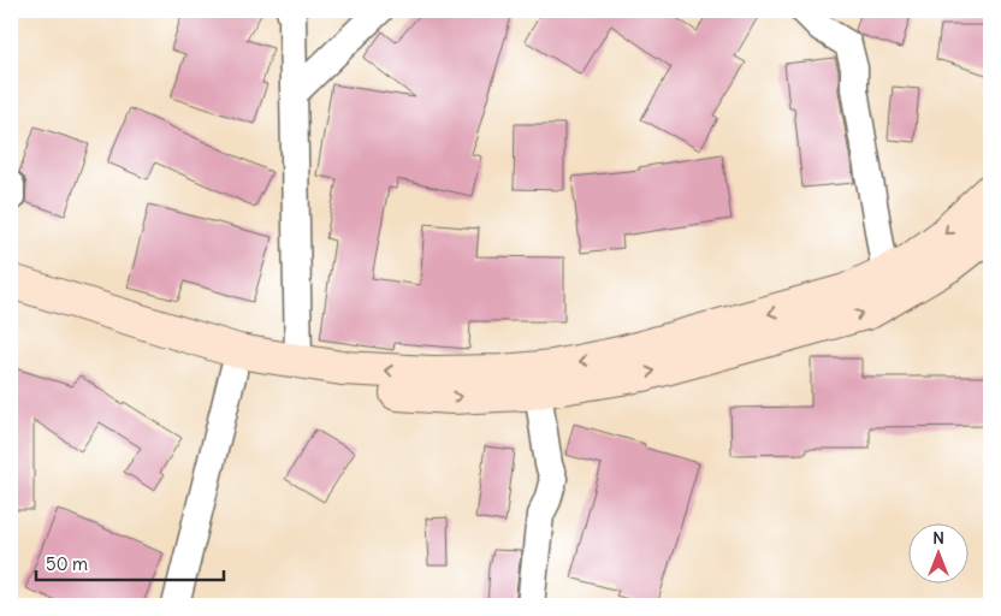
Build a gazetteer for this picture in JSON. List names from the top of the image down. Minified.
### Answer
{"scale_bar":"50 m","north":"top"}
